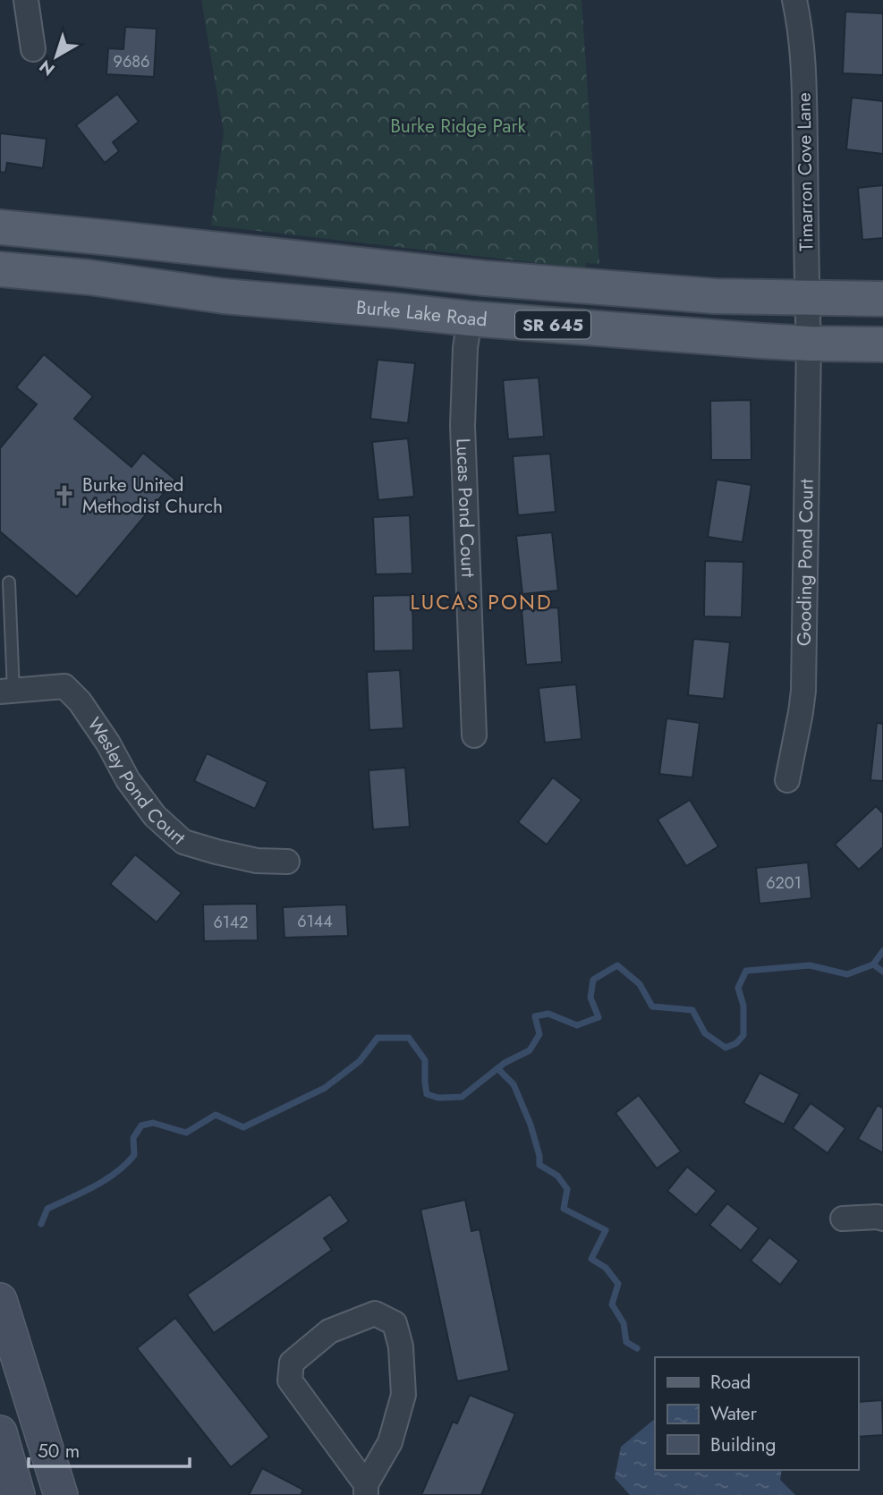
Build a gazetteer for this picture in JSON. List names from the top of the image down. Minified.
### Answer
{"streets":{"main road":["Burke Lake Road","SR 645"],"street":["Timarron Cove Lane","Lucas Pond Court","Gooding Pond Court","Wesley Pond Court"]},"crossings":[["Timarron Cove Lane","Burke Lake Road"],["Timarron Cove Lane","SR 645"],["Timarron Cove Lane","Gooding Pond Court"],["Burke Lake Road","Lucas Pond Court"],["Burke Lake Road","Gooding Pond Court"]],"districts":["LUCAS POND"],"parks":["Burke Ridge Park"],"places":{"church":["Burke United Methodist Church"]},"house_numbers":["9686","6201","6144","6142"],"legend":["Road","Water","Building"],"scale_bar":"50 m","north":"bottom left"}
